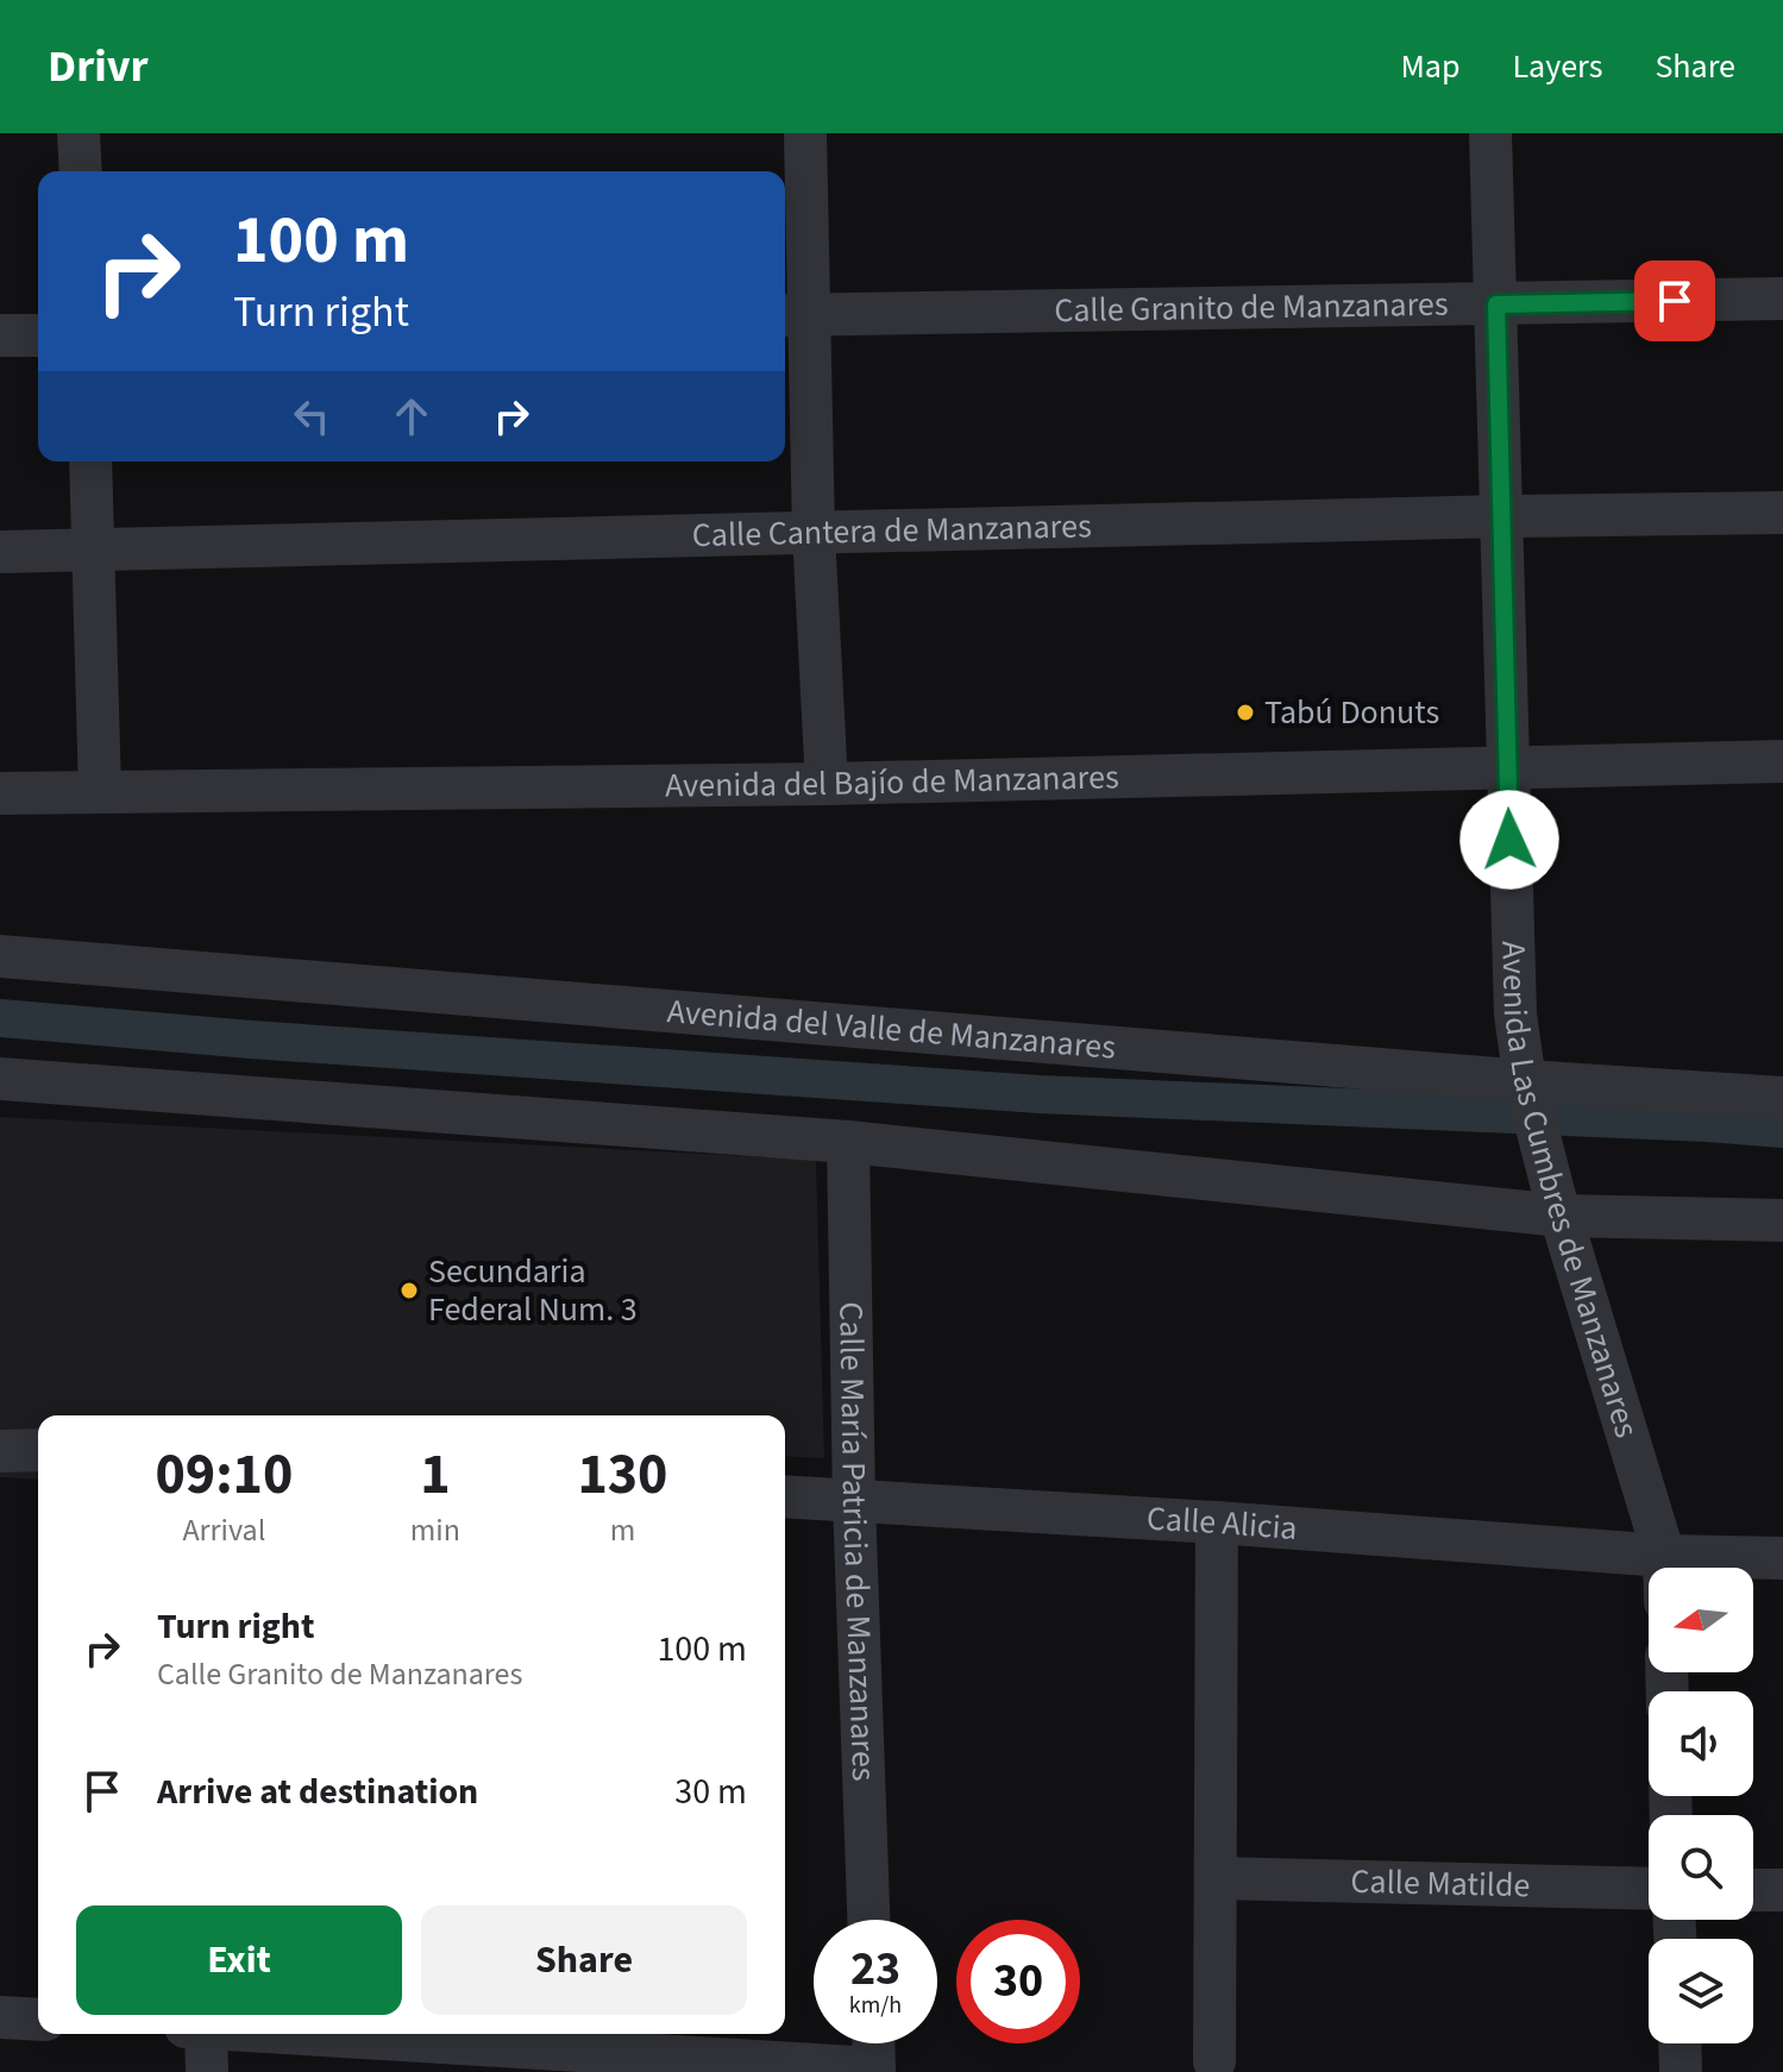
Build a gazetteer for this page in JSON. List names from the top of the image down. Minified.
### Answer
{"streets":{"street":["Calle Granito de Manzanares","Calle Cantera de Manzanares","Avenida del Bajío de Manzanares","Avenida del Valle de Manzanares","Avenida Las Cumbres de Manzanares","Calle Alicia","Calle María Patricia de Manzanares","Calle Matilde"]},"crossings":[["Calle Granito de Manzanares","Avenida Las Cumbres de Manzanares"],["Calle Cantera de Manzanares","Avenida Las Cumbres de Manzanares"],["Avenida del Bajío de Manzanares","Avenida Las Cumbres de Manzanares"],["Avenida del Valle de Manzanares","Avenida Las Cumbres de Manzanares"],["Avenida Las Cumbres de Manzanares","Calle Alicia"],["Calle Alicia","Calle María Patricia de Manzanares"]],"places":["Tabú Donuts","Secundaria Federal Num. 3"],"north":"left","page":{"header":"Drivr","nav":["Map","Layers","Share"],"turn":["100 m","Turn right"],"eta":["09:10","Arrival","1","min","130","m"],"list":[{"name":"Turn right","note":"Calle Granito de Manzanares","value":"100 m"},{"name":"Arrive at destination","value":"30 m"}],"buttons":["Exit","Share"],"speed":"23 km/h","limit":"30"}}
